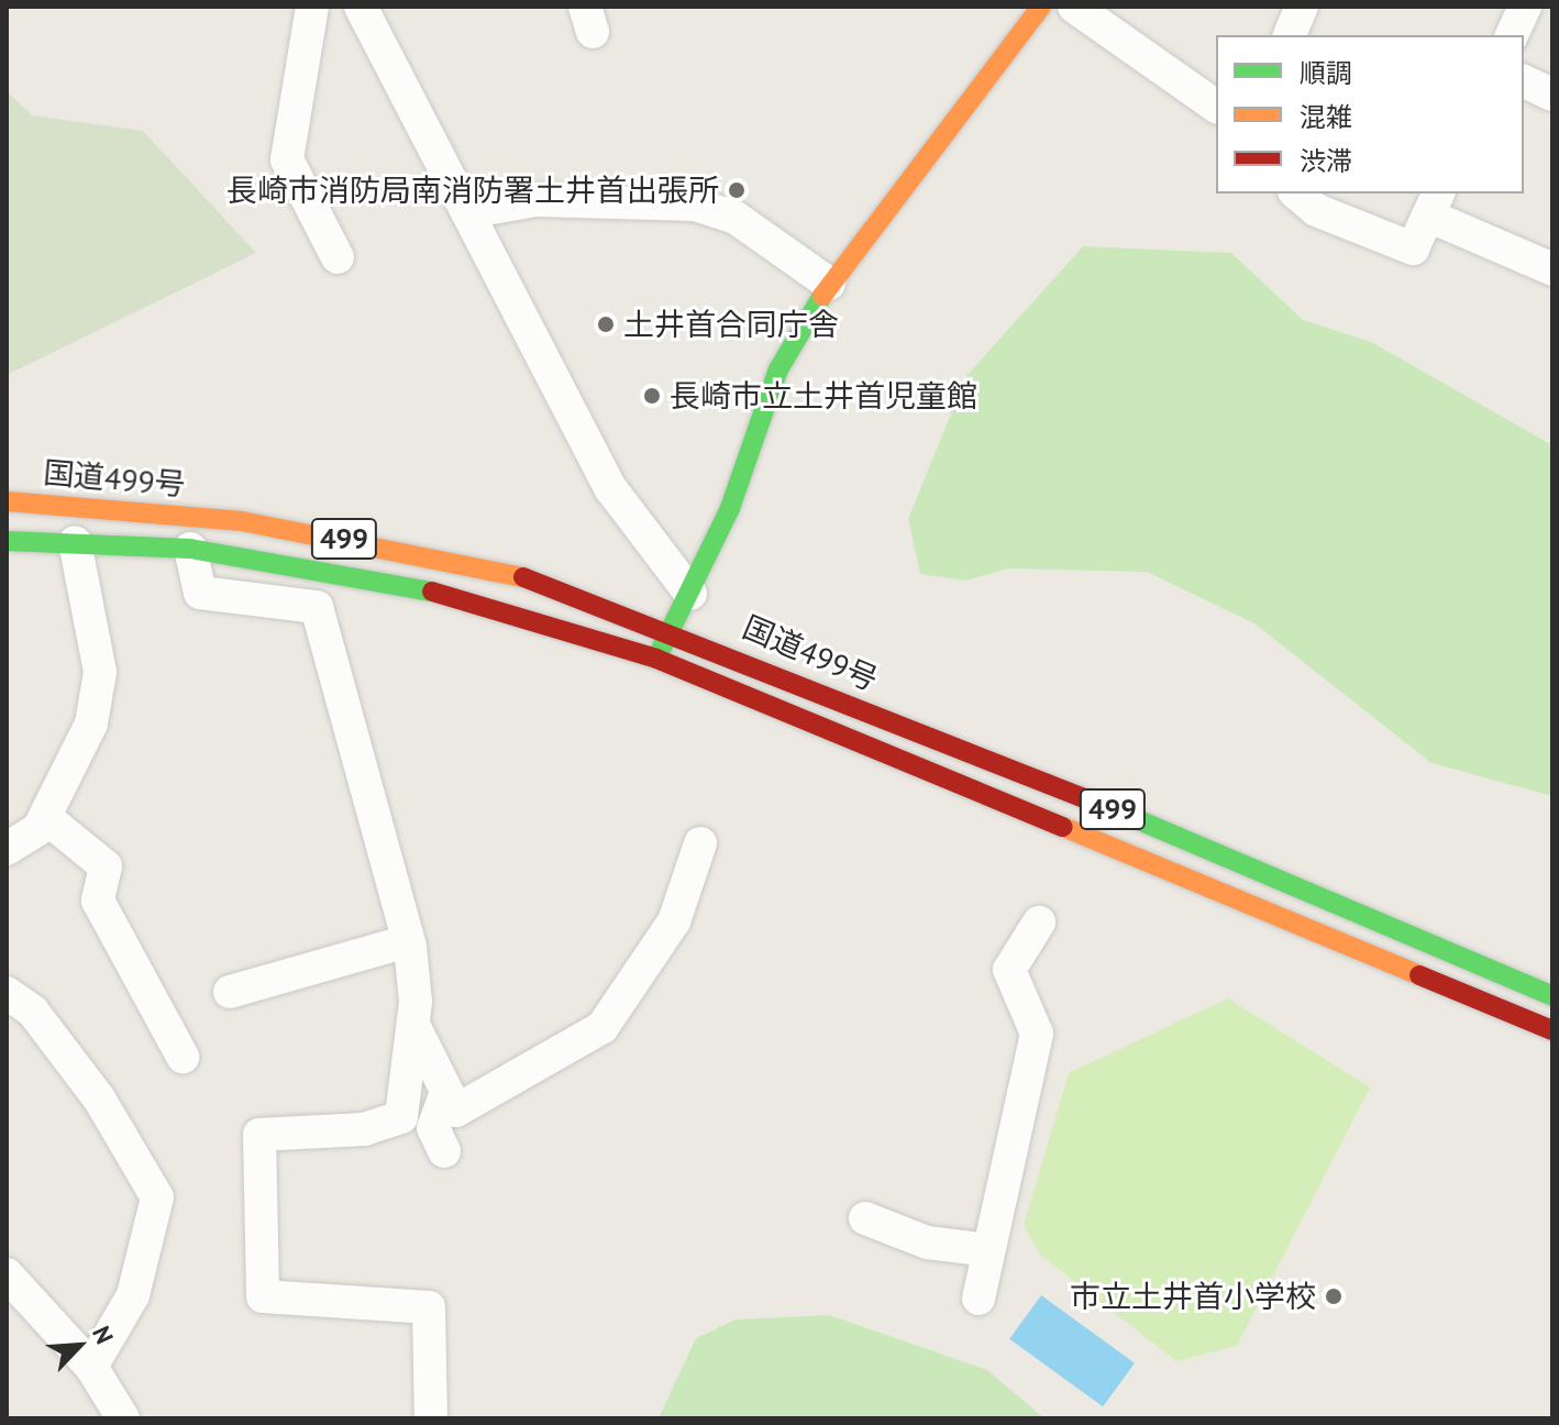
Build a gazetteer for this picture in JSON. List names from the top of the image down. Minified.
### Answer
{"streets":{"main road":["国道499号","499"]},"places":["長崎市消防局南消防署土井首出張所","土井首合同庁舎","長崎市立土井首児童館","市立土井首小学校"],"legend":["順調","混雑","渋滞"],"north":"top right"}
